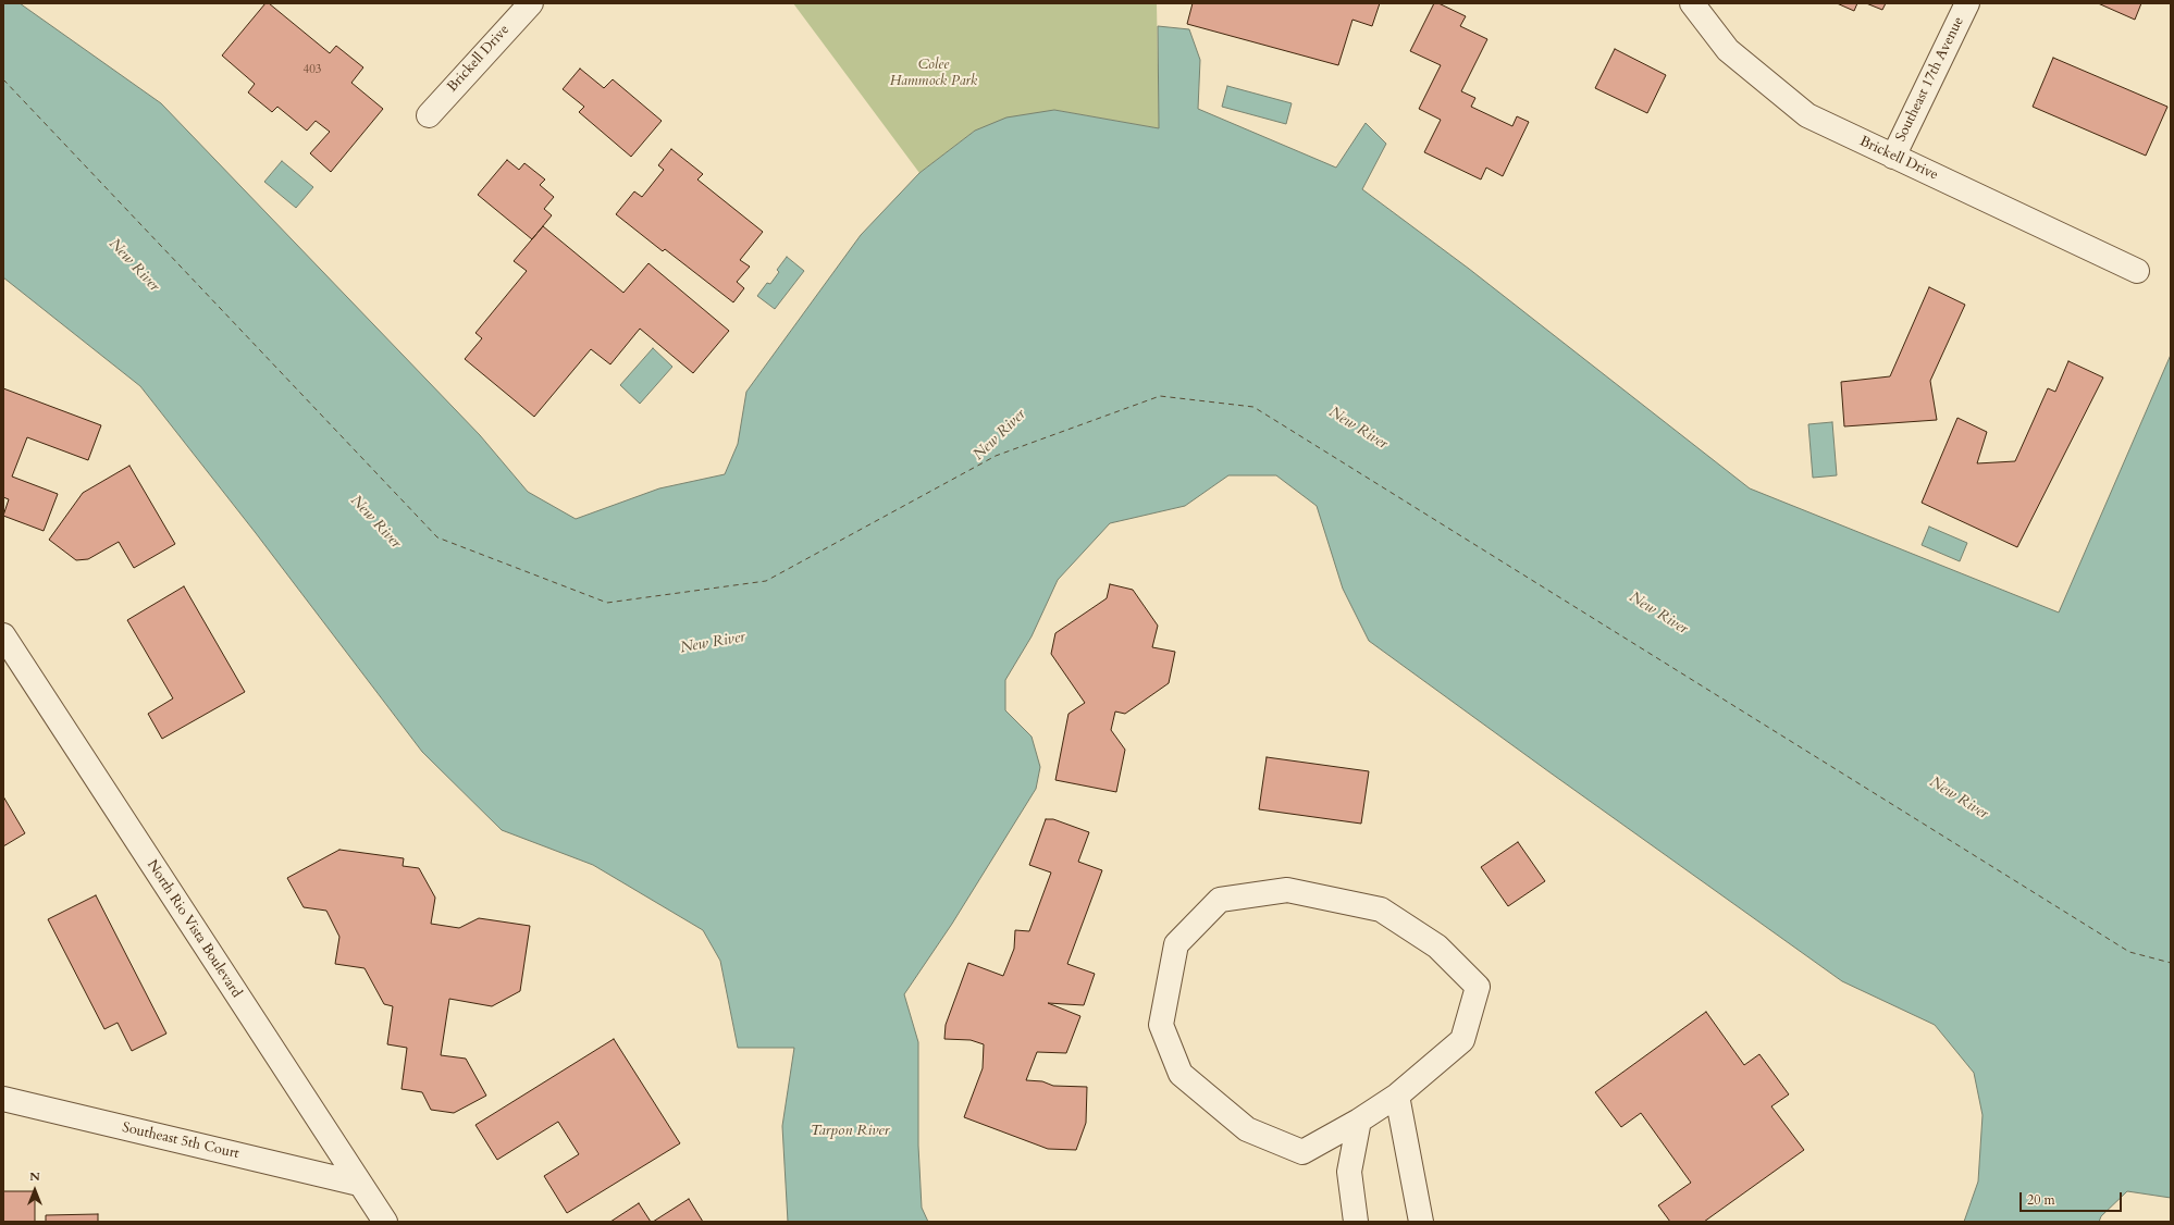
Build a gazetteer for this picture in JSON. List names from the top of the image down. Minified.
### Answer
{"streets":{"street":["Brickell Drive","Southeast 17th Avenue","North Rio Vista Boulevard","Southeast 5th Court"]},"crossings":[["Brickell Drive","Southeast 17th Avenue"],["North Rio Vista Boulevard","Southeast 5th Court"]],"water":["New River","Tarpon River"],"parks":["Colee Hammock Park"],"house_numbers":["403"],"scale_bar":"20 m","north":"top"}
